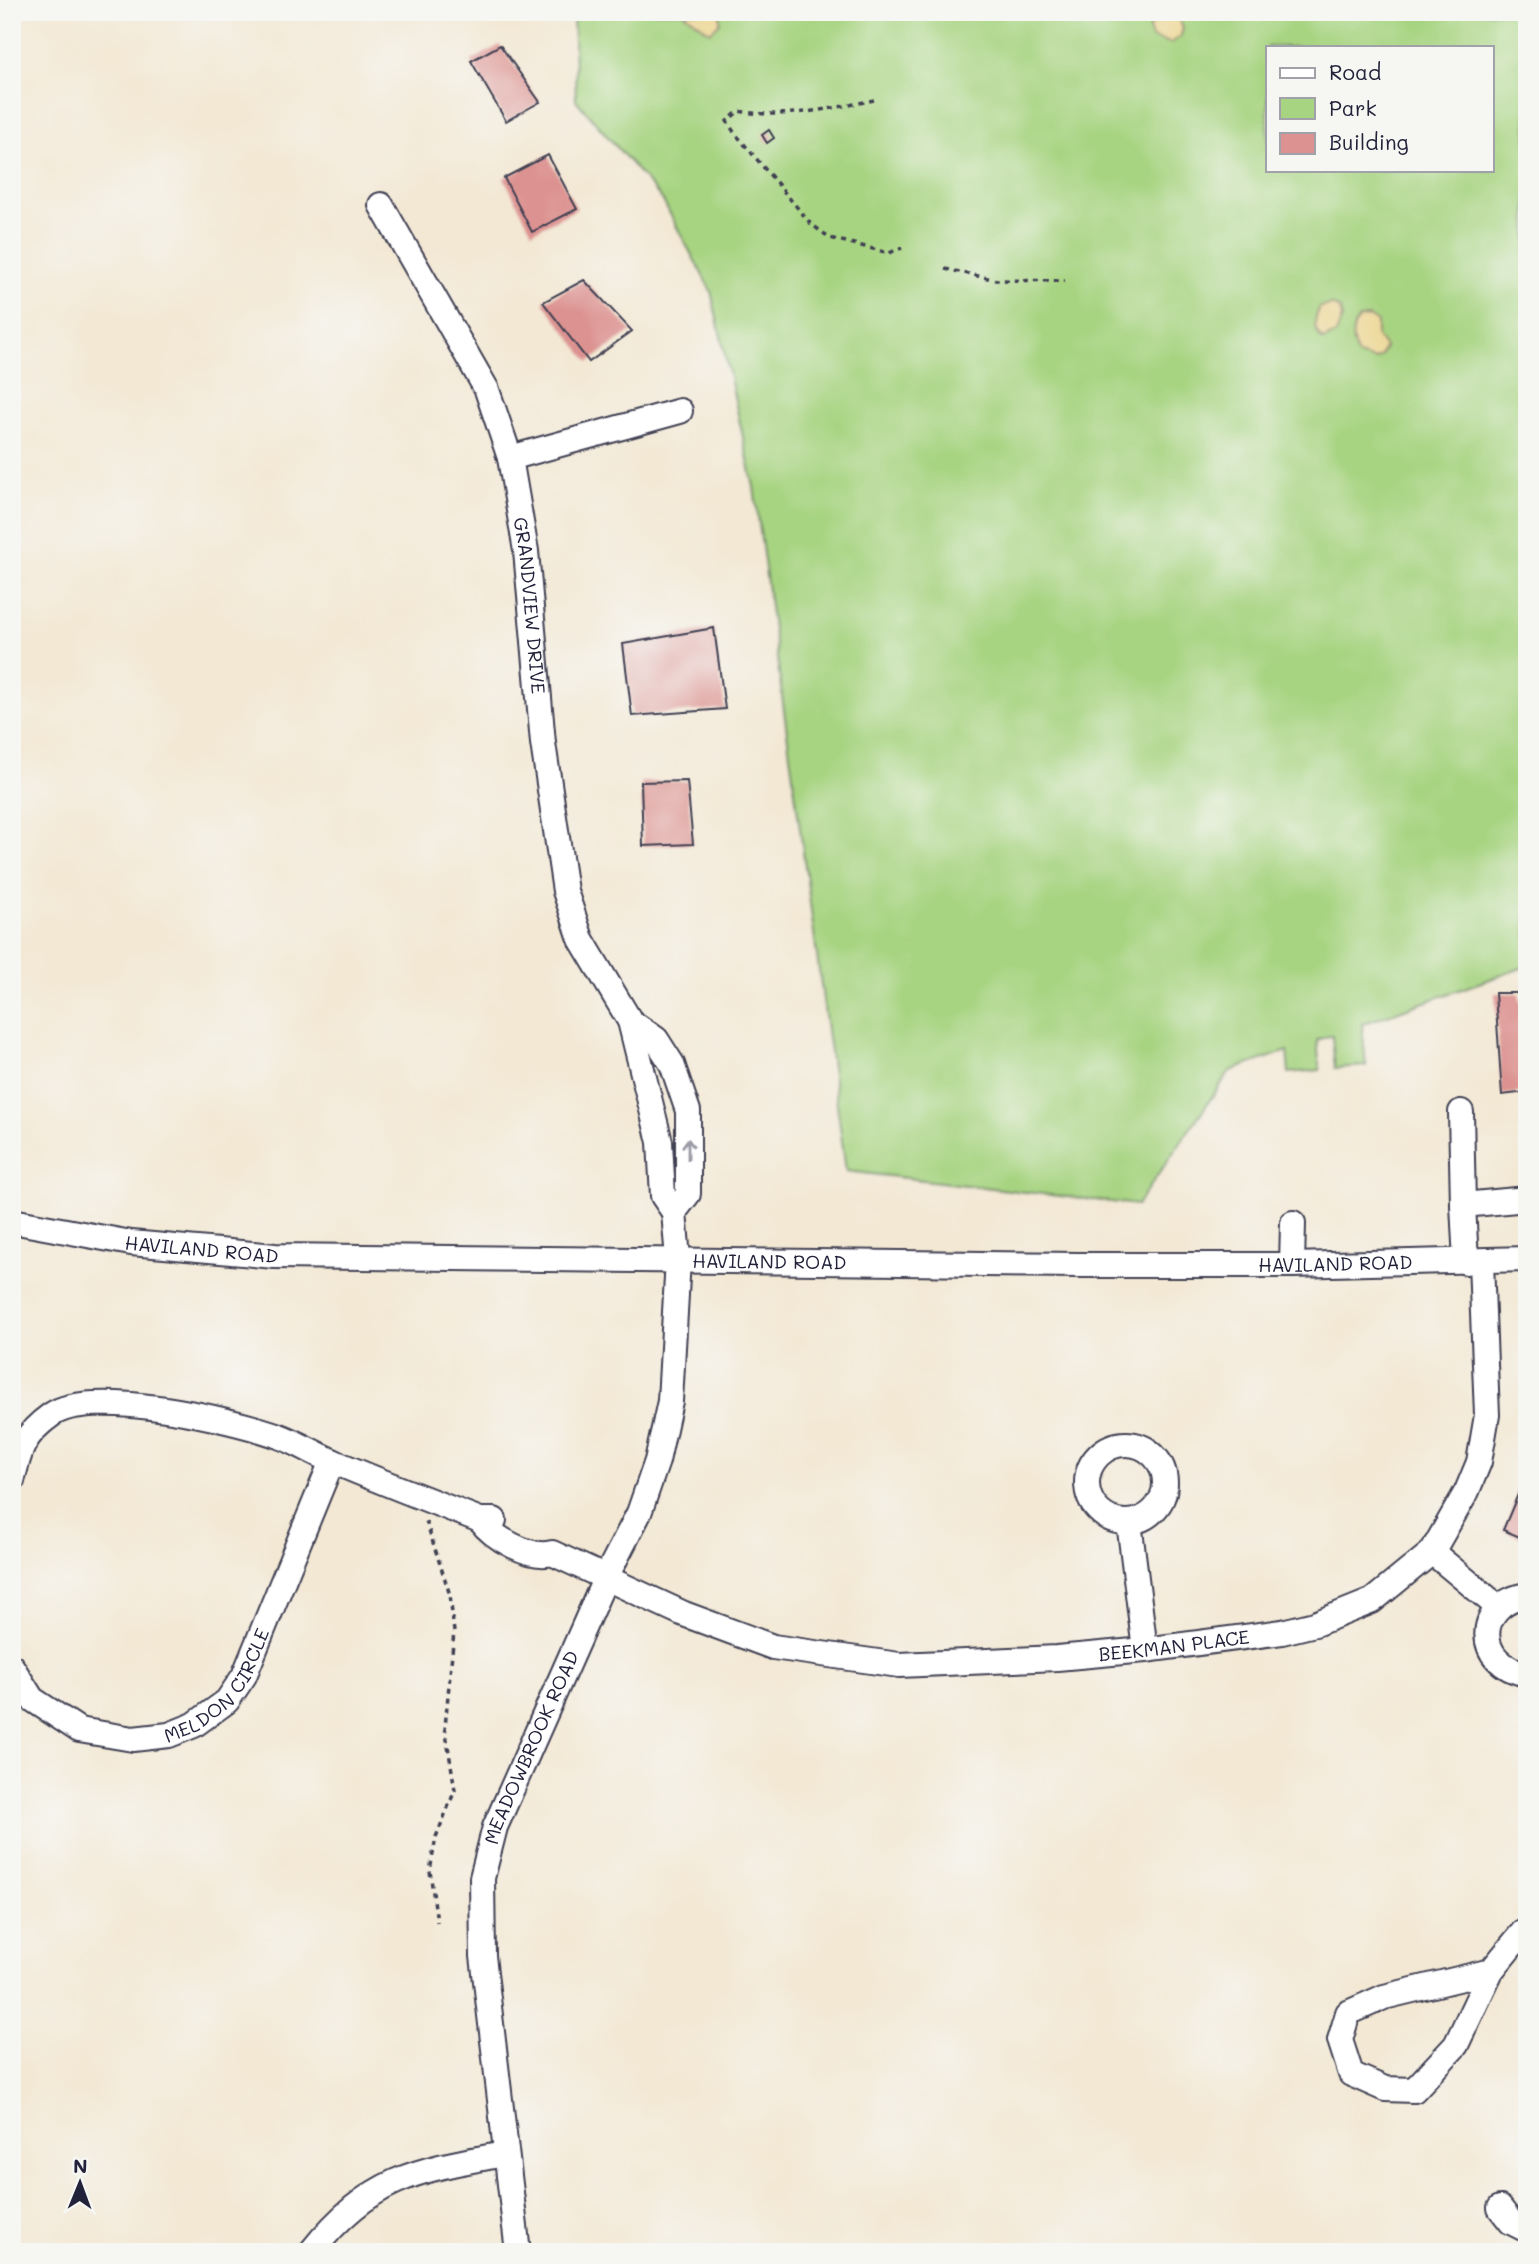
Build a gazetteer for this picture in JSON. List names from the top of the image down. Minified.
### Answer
{"streets":{"street":["GRANDVIEW DRIVE","HAVILAND ROAD","BEEKMAN PLACE","MELDON CIRCLE","MEADOWBROOK ROAD"]},"crossings":[["GRANDVIEW DRIVE","MEADOWBROOK ROAD"],["HAVILAND ROAD","BEEKMAN PLACE"],["HAVILAND ROAD","MEADOWBROOK ROAD"],["BEEKMAN PLACE","MEADOWBROOK ROAD"]],"legend":["Road","Park","Building"],"north":"top"}
